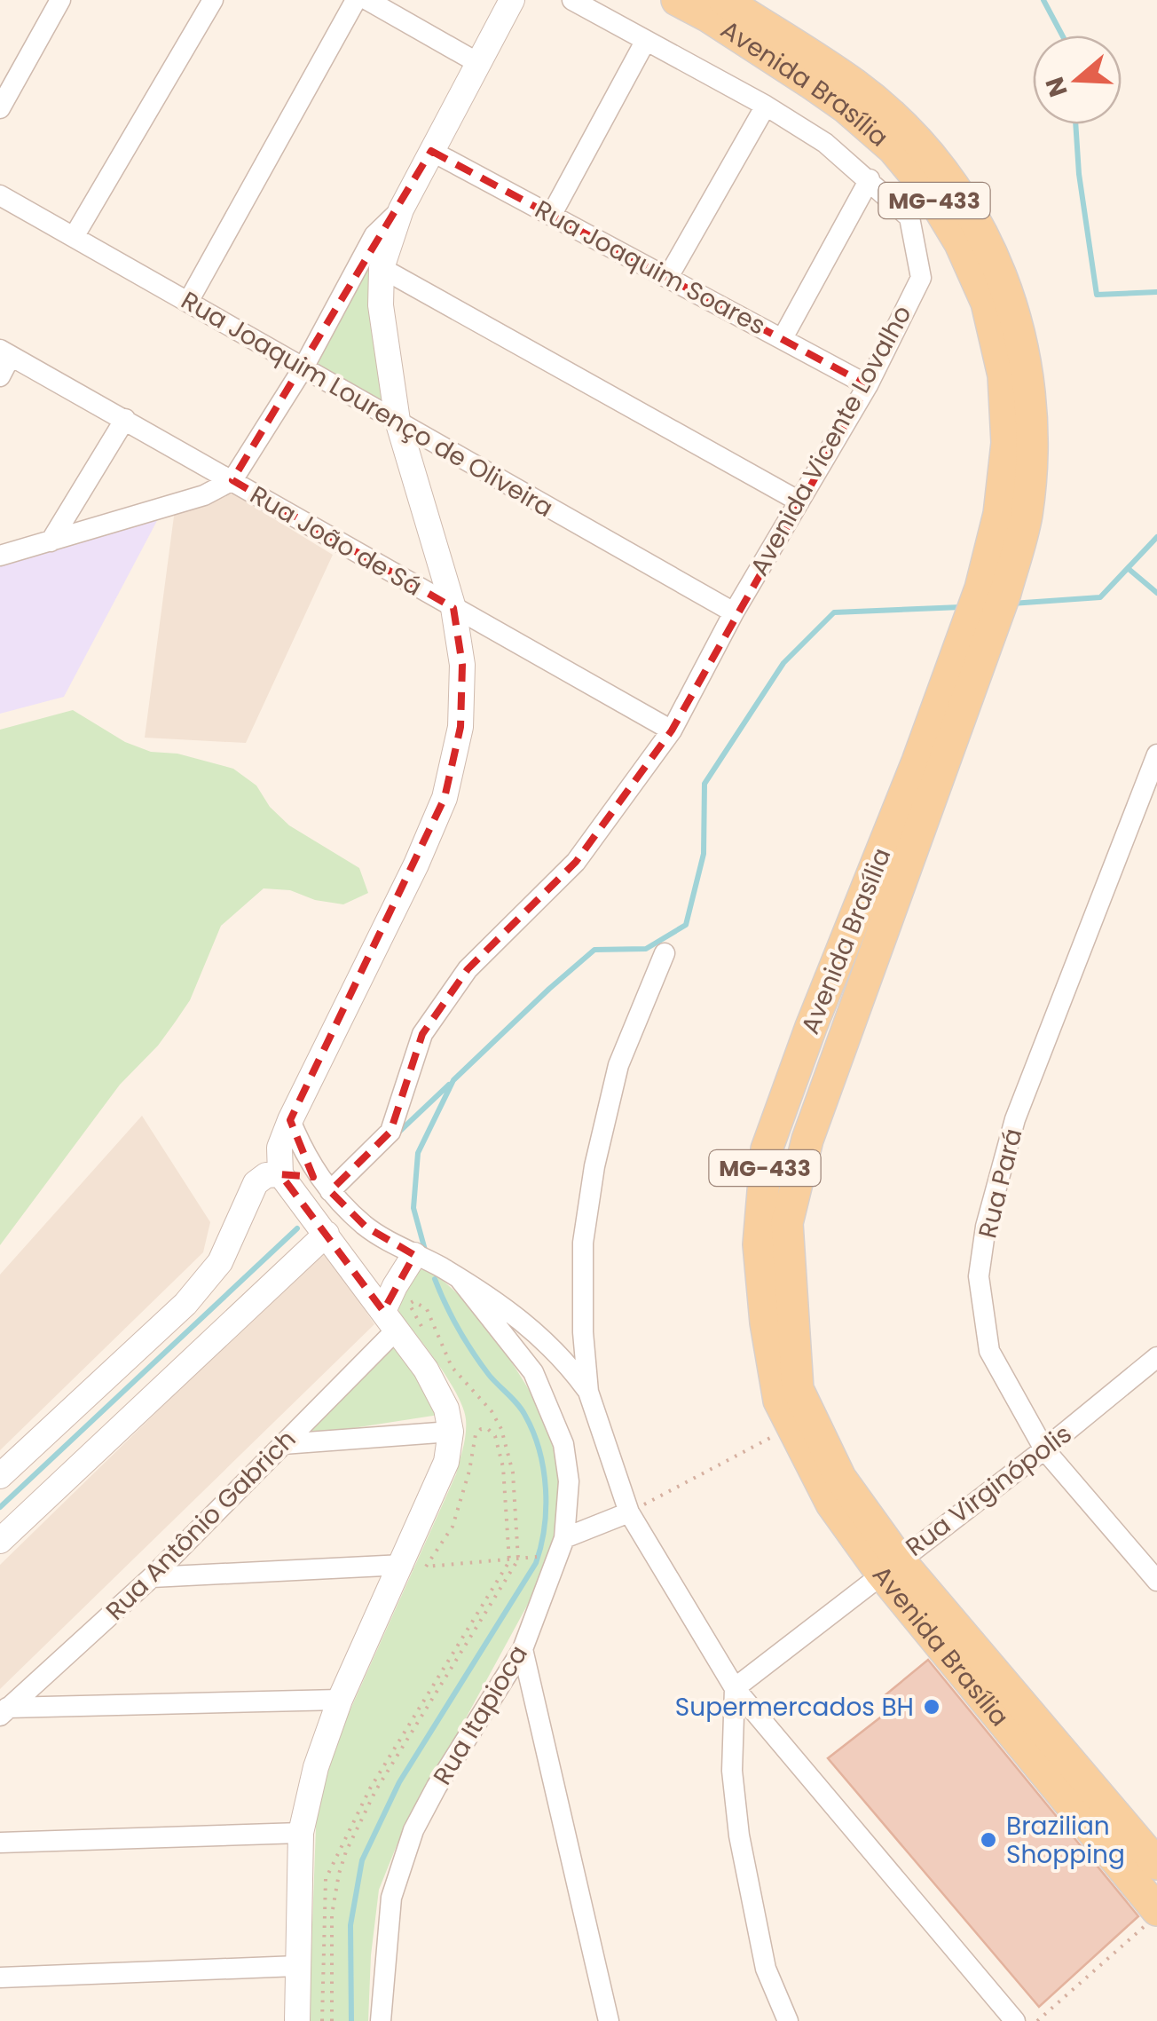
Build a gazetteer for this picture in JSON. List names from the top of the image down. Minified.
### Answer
{"streets":{"main road":["Avenida Brasília","MG-433"],"street":["Rua Joaquim Soares","Rua Joaquim Lourenço de Oliveira","Avenida Vicente Lovalho","Rua João de Sá","Rua Pará","Rua Virginópolis","Rua Antônio Gabrich","Rua Itapioca"]},"crossings":[["Avenida Brasília","Rua Virginópolis"],["Rua Joaquim Soares","Avenida Vicente Lovalho"],["Rua Joaquim Lourenço de Oliveira","Avenida Vicente Lovalho"],["Avenida Vicente Lovalho","Rua João de Sá"],["Rua Pará","Rua Virginópolis"]],"places":["Supermercados BH","Brazilian Shopping"],"north":"left"}
